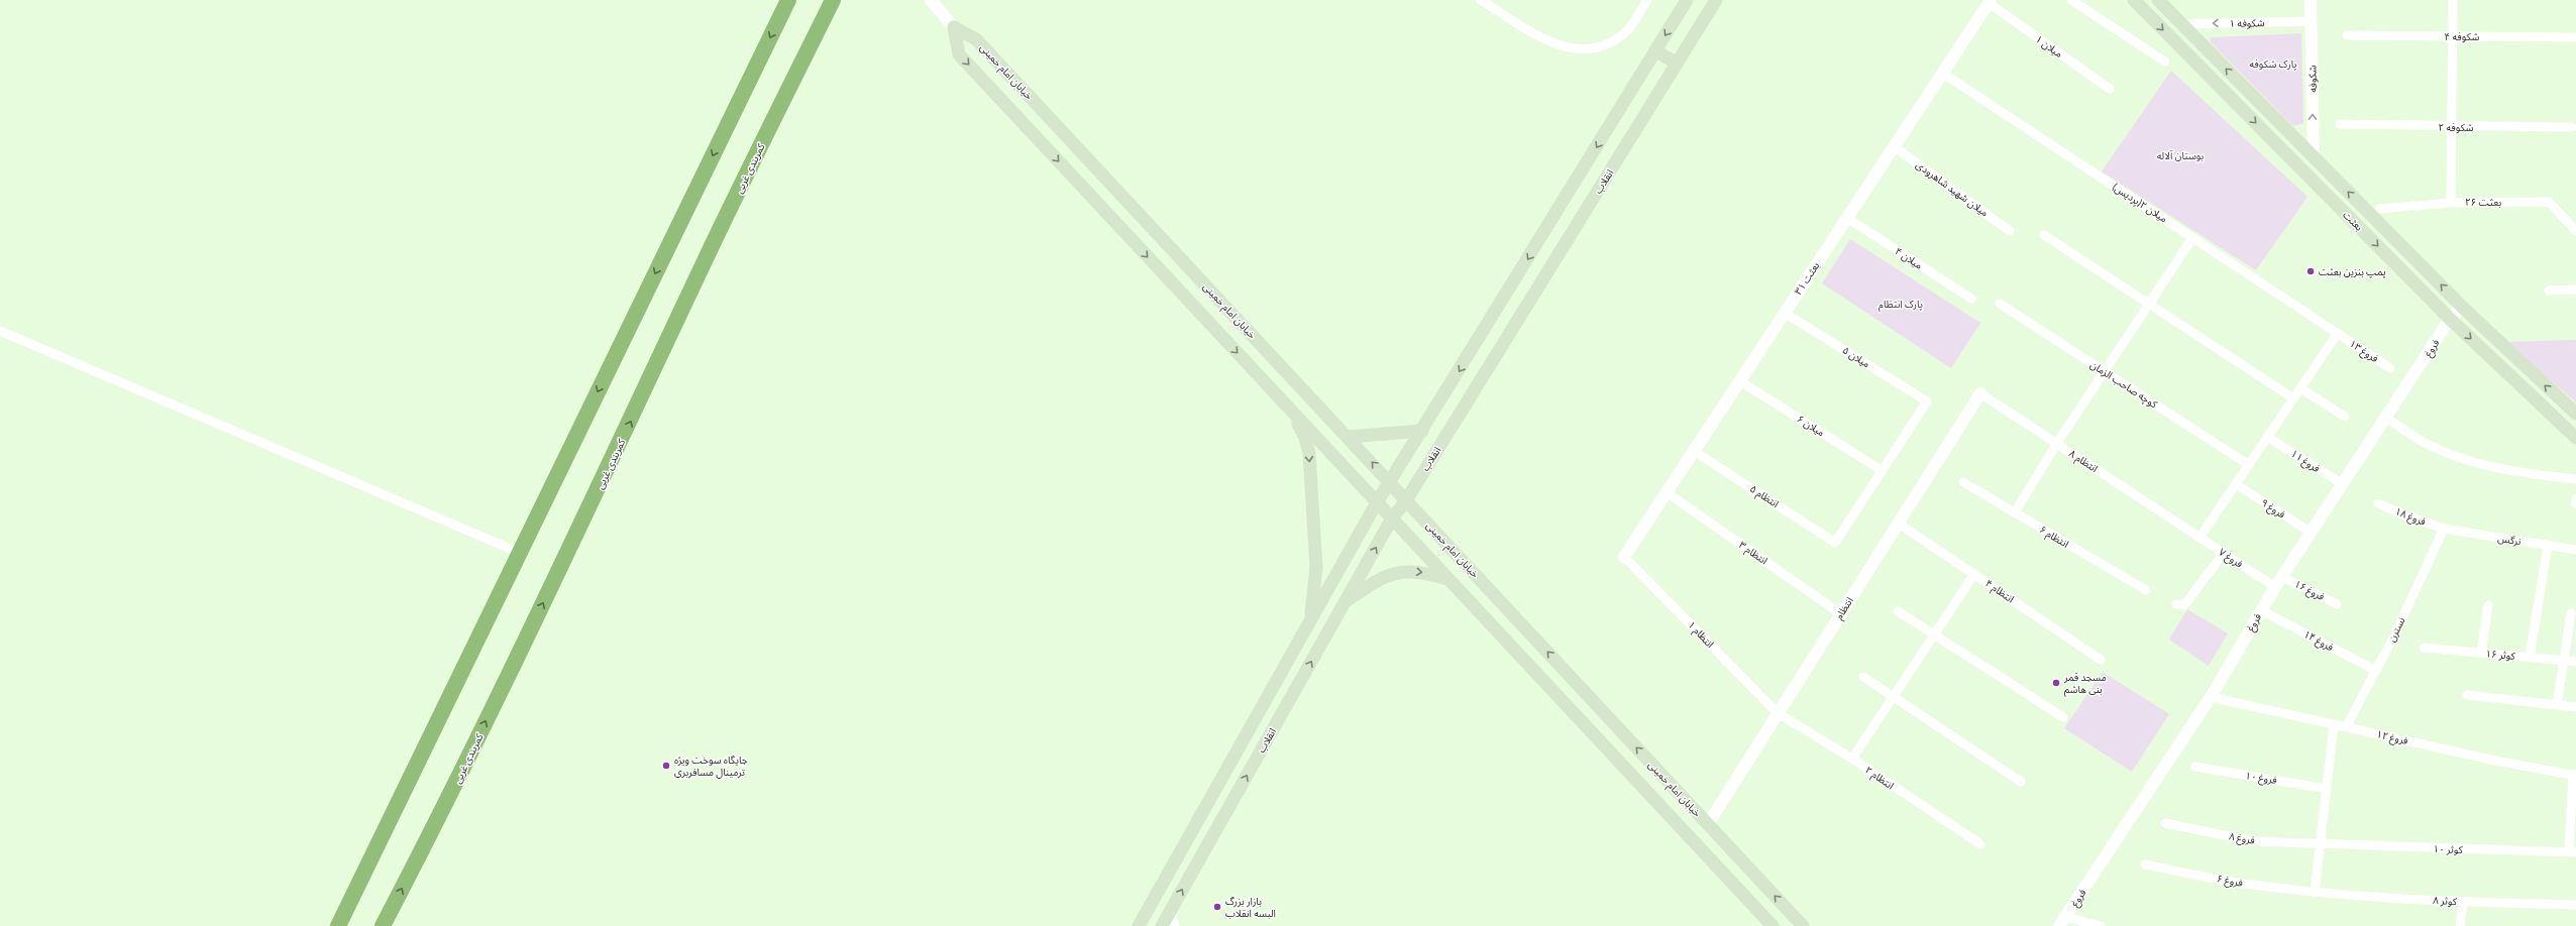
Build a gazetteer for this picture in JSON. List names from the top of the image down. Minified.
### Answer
{"streets":{"highway":["کمربندی غربی"],"main road":["خیابان امام خمینی","انقلاب","بعثت"],"street":["شکوفه ۱","شکوفه ۴","میلان ۱","شکوفه","شکوفه ۲","میلان شهید شاهرودی","بعثت ۲۶","میلان ۲(پردیس)","میلان ۴","بعثت ۳۱","فروغ","فروغ ۱۳","میلان ۵","کوچه صاحب الزمان","میلان ۶","انتظام ۸","فروغ ۱۱","انتظام ۵","فروغ ۹","فروغ ۱۸","انتظام ۶","نرگس","انتظام ۳","فروغ ۷","فروغ ۱۶","انتظام ۴","انتظام","نسترن","انتظام ۱","فروغ ۱۴","کوثر ۱۶","فروغ ۱۲","انتظام ۲","فروغ ۱۰","فروغ ۸","کوثر ۱۰","فروغ ۶","کوثر ۸"]},"crossings":[["شکوفه ۱","شکوفه"],["شکوفه ۱","بعثت"],["میلان ۱","بعثت ۳۱"],["خیابان امام خمینی","انقلاب"],["خیابان امام خمینی","انتظام"],["شکوفه","بعثت"],["میلان شهید شاهرودی","بعثت ۳۱"],["میلان ۲(پردیس)","بعثت ۳۱"],["میلان ۲(پردیس)","فروغ ۱۳"],["بعثت","فروغ"],["میلان ۴","بعثت ۳۱"],["بعثت ۳۱","میلان ۵"],["بعثت ۳۱","میلان ۶"],["بعثت ۳۱","انتظام ۵"],["بعثت ۳۱","انتظام ۳"],["بعثت ۳۱","انتظام ۱"],["فروغ","فروغ ۱۱"],["فروغ","فروغ ۹"],["فروغ","فروغ ۷"],["فروغ","فروغ ۱۶"],["فروغ","فروغ ۱۴"],["فروغ","فروغ ۱۲"],["میلان ۵","میلان ۶"],["میلان ۵","انتظام ۵"],["میلان ۶","انتظام ۵"],["انتظام ۸","فروغ ۷"],["انتظام ۸","انتظام"],["فروغ ۱۸","نرگس"],["فروغ ۱۸","نسترن"],["نرگس","نسترن"],["انتظام ۳","انتظام"],["انتظام ۴","انتظام"],["انتظام","انتظام ۱"],["انتظام","انتظام ۲"],["نسترن","فروغ ۱۴"],["نسترن","فروغ ۱۲"],["انتظام ۱","انتظام ۲"],["فروغ ۸","کوثر ۱۰"],["فروغ ۶","کوثر ۸"]],"one_way":["شکوفه ۱","شکوفه"],"parks":["پارک شکوفه","بوستان آلاله","پارک انتظام"],"places":["پمپ بنزین بعثت","مسجد قمر بنی هاشم","جایگاه سوخت ویژه ترمینال مسافربری","بازار بزرگ البسه انقلاب"]}
